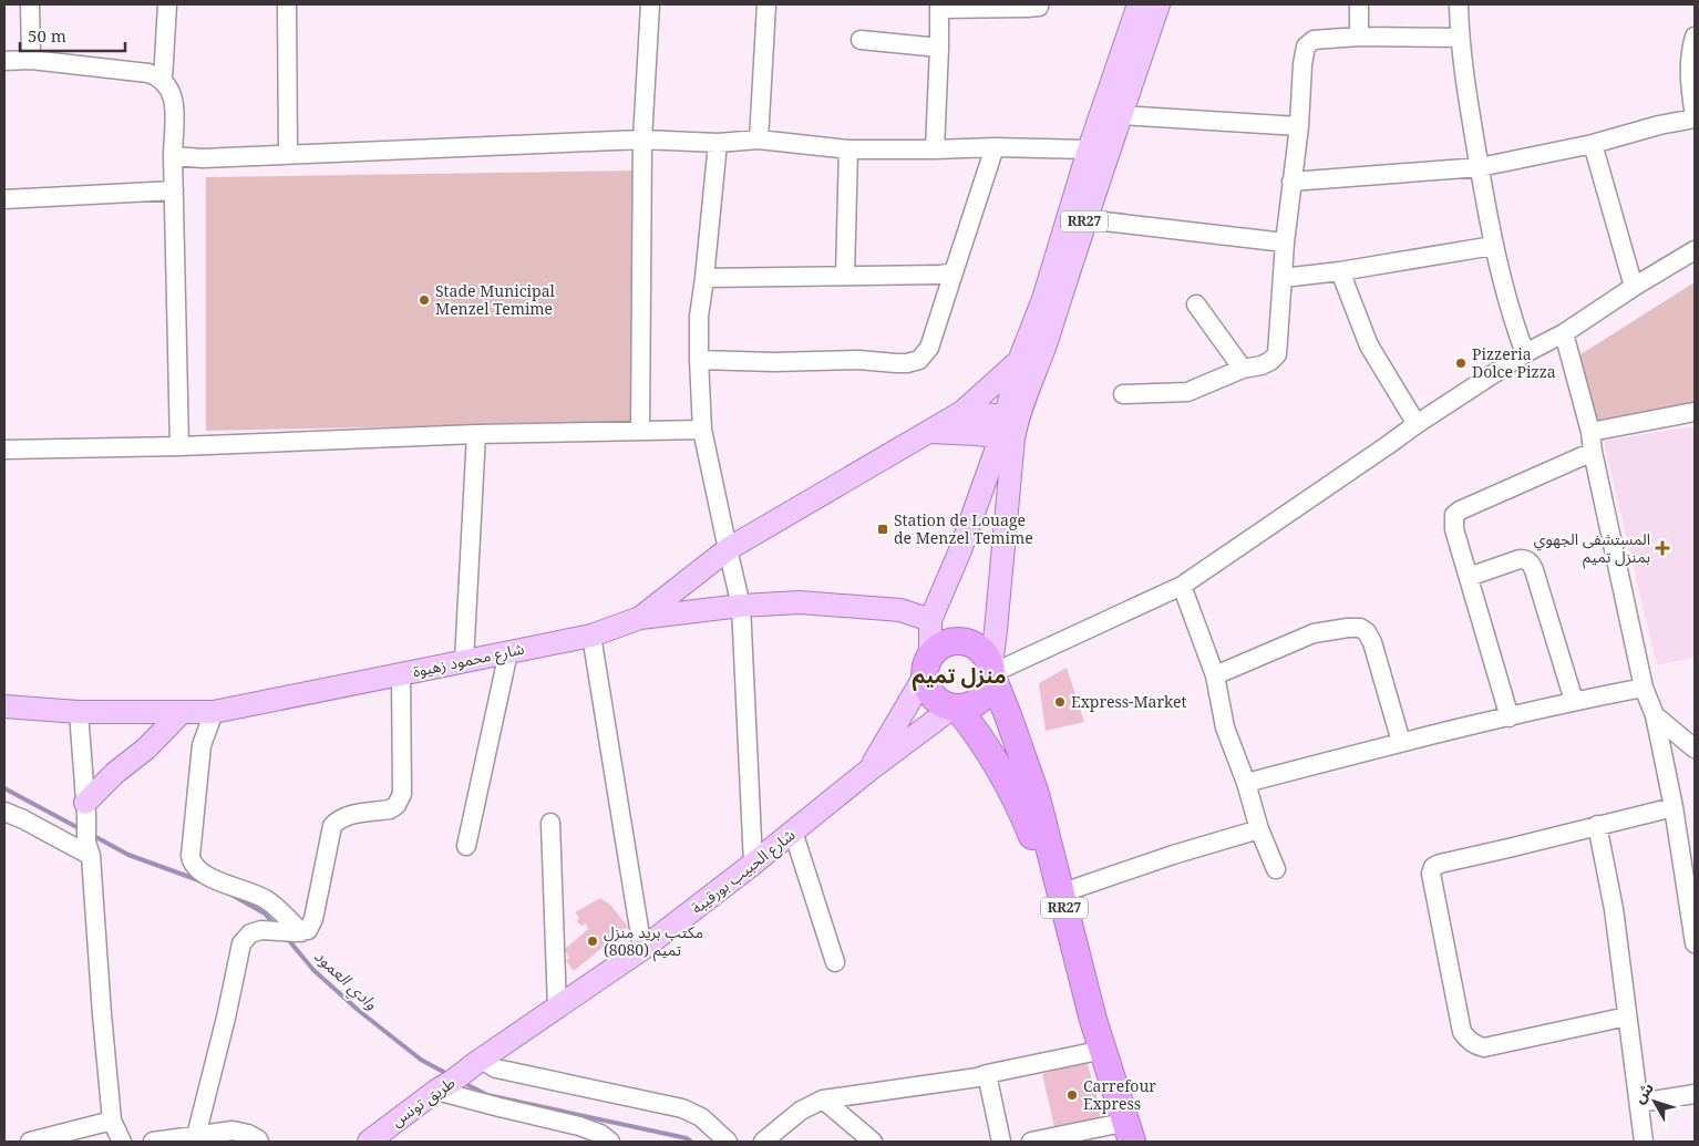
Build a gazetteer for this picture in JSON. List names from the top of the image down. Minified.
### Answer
{"streets":{"highway":["RR27"],"main road":["شارع محمود زهيوة","شارع الحبيب بورقيبة","طريق تونس"]},"crossings":[["RR27","شارع محمود زهيوة"],["RR27","شارع الحبيب بورقيبة"],["شارع الحبيب بورقيبة","طريق تونس"]],"districts":["منزل تميم"],"water":["وادي العمود"],"places":{"other":["Stade Municipal Menzel Temime","Pizzeria Dolce Pizza","Express-Market","مكتب بريد منزل تميم (8080)","Carrefour Express"],"transit":["Station de Louage de Menzel Temime"],"health":["المستشفى الجهوي بمنزل تميم"]},"scale_bar":"50 m","north":"top left"}
